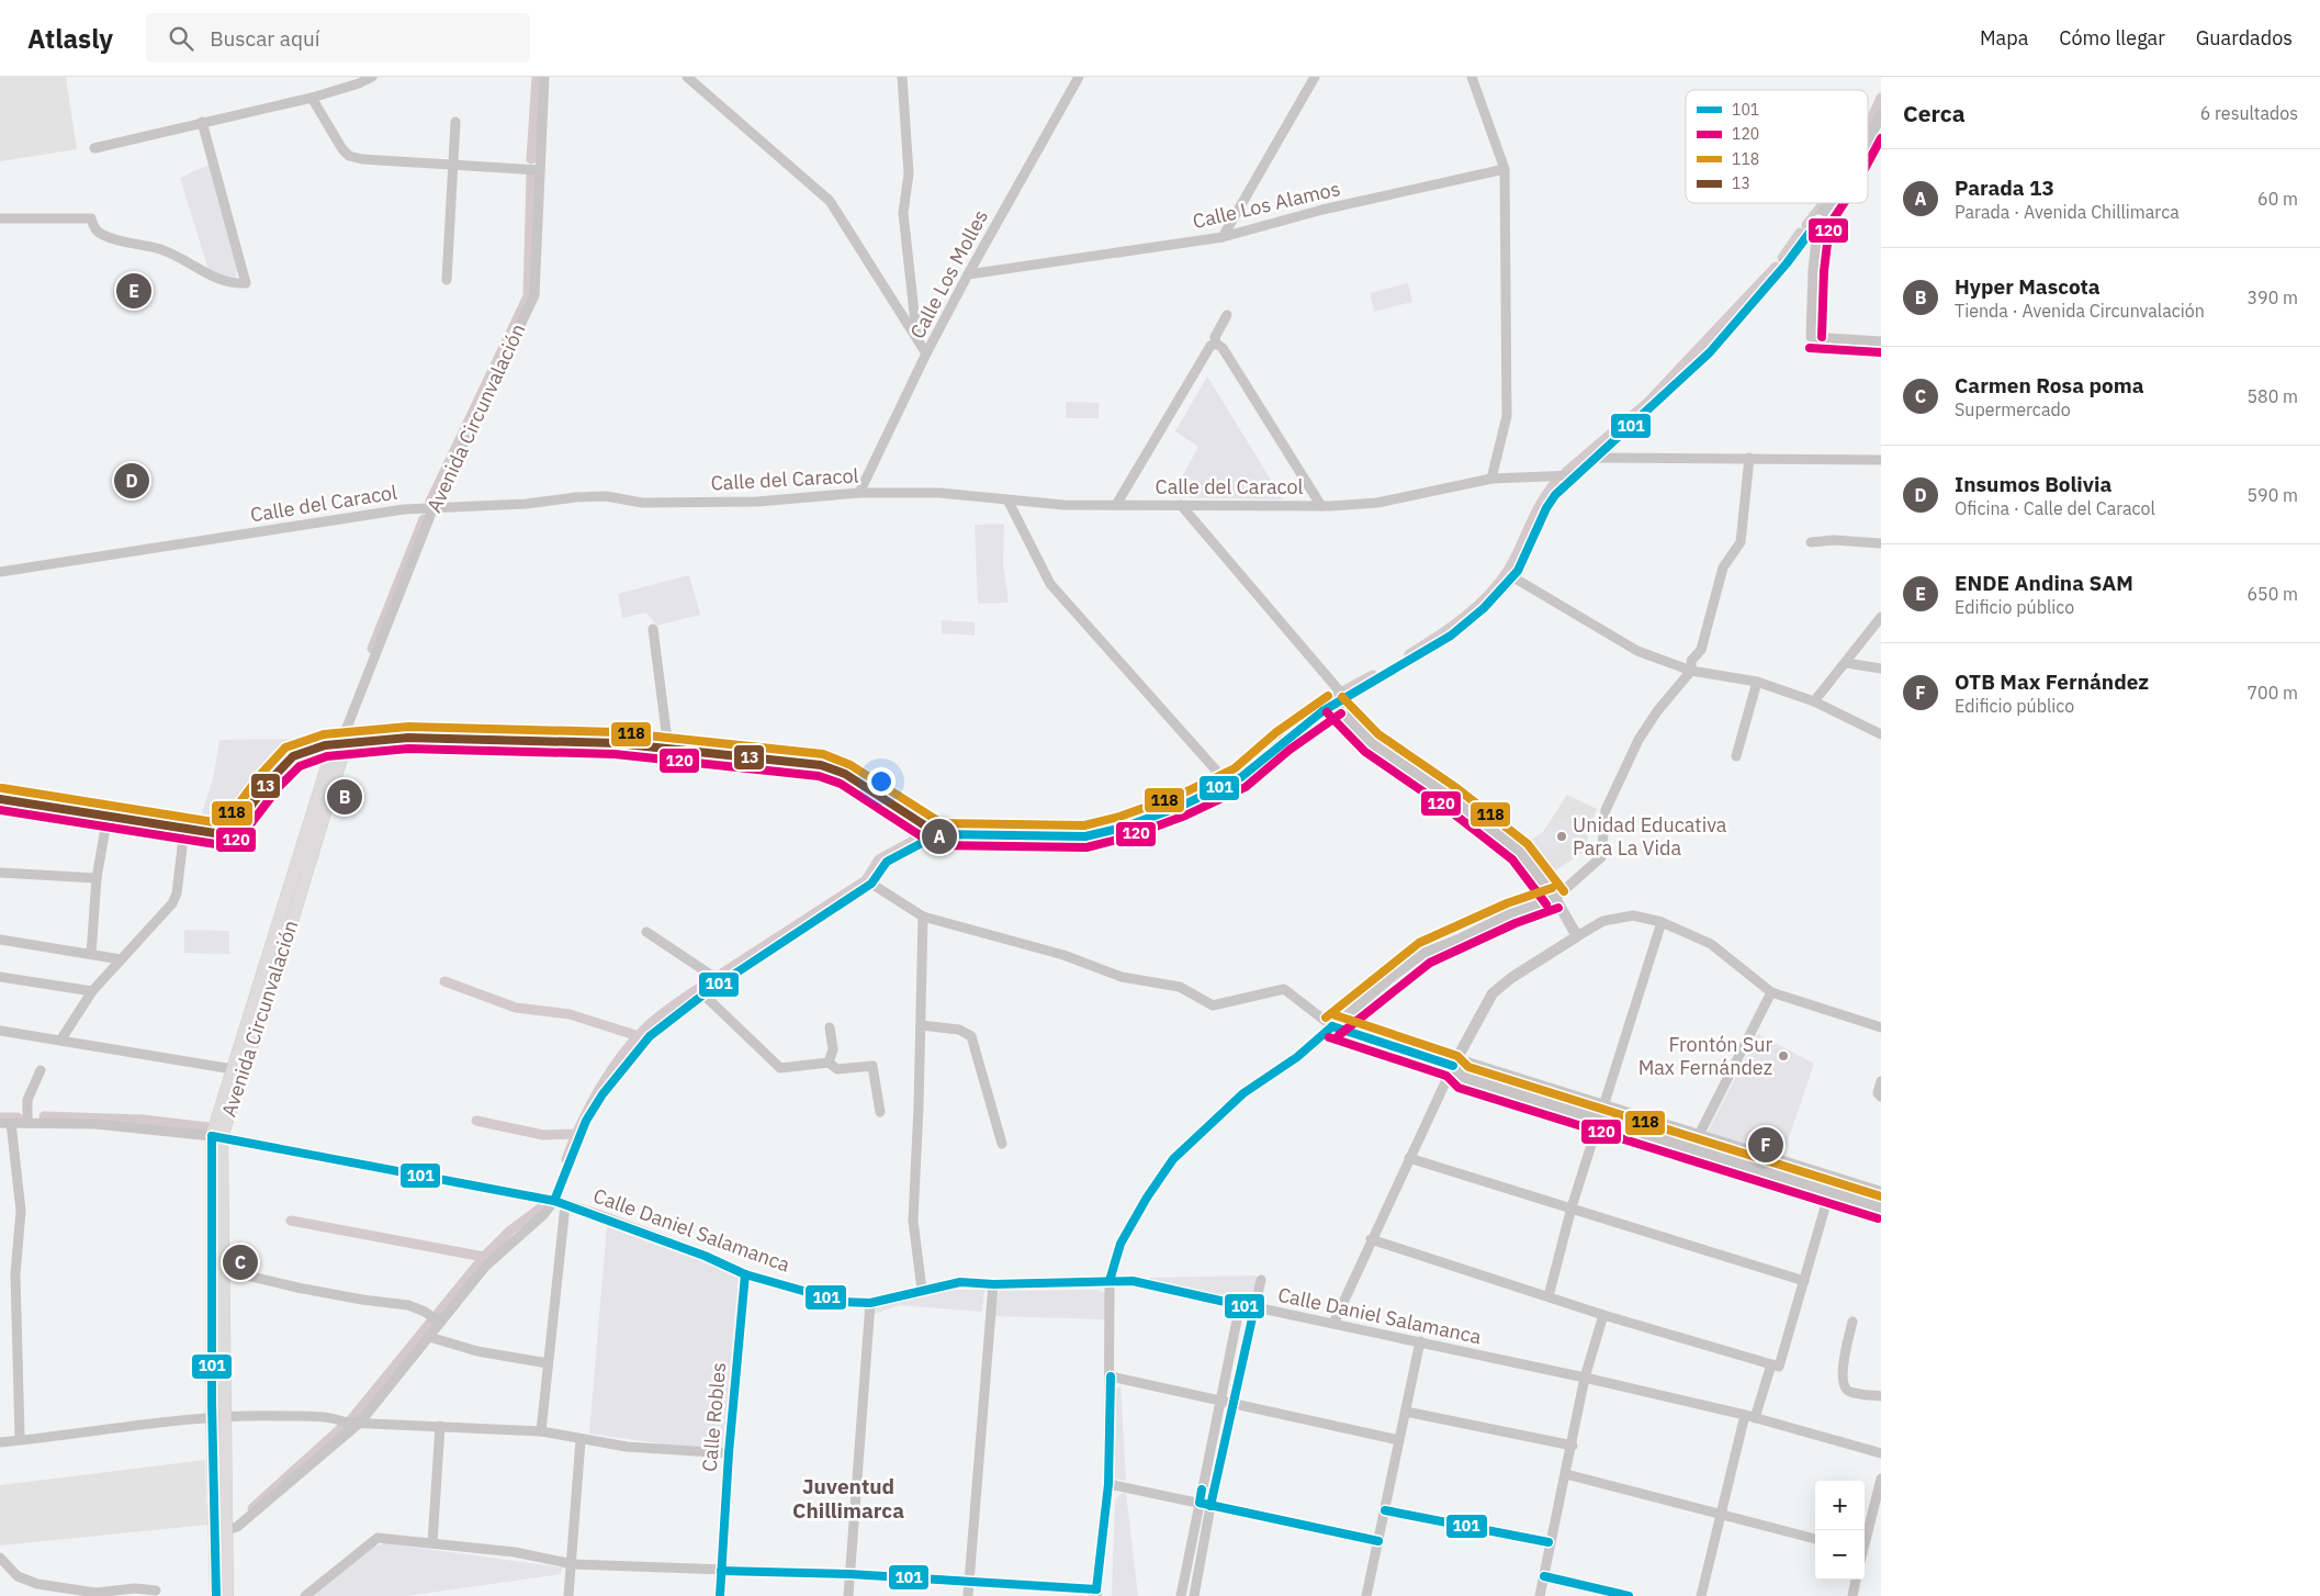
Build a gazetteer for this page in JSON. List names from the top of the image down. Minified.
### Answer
{"streets":{"main road":["Avenida Circunvalación"],"street":["Calle Los Alamos","Calle Los Molles","Calle del Caracol","Calle Daniel Salamanca","Calle Robles"]},"crossings":[["Calle Los Alamos","Calle Los Molles"],["Calle Los Molles","Calle del Caracol"],["Avenida Circunvalación","Calle del Caracol"],["Avenida Circunvalación","Calle Daniel Salamanca"],["Calle Daniel Salamanca","Calle Robles"]],"districts":["Juventud Chillimarca"],"places":["Unidad Educativa Para La Vida","Frontón Sur Max Fernández"],"lines":["transit line 120","transit line 101","transit line 118","transit line 13"],"legend":["101","120","118","13"],"page":{"header":"Atlasly","search":"Buscar aquí","nav":["Mapa","Cómo llegar","Guardados"],"heading":["Cerca","6 resultados"],"list":[{"mark":"A","name":"Parada 13","note":"Parada · Avenida Chillimarca","value":"60 m"},{"mark":"B","name":"Hyper Mascota","note":"Tienda · Avenida Circunvalación","value":"390 m"},{"mark":"C","name":"Carmen Rosa poma","note":"Supermercado","value":"580 m"},{"mark":"D","name":"Insumos Bolivia","note":"Oficina · Calle del Caracol","value":"590 m"},{"mark":"E","name":"ENDE Andina SAM","note":"Edificio público","value":"650 m"},{"mark":"F","name":"OTB Max Fernández","note":"Edificio público","value":"700 m"}],"pins":["E","D","B","A","F","C"],"map_buttons":["+","−"]}}
